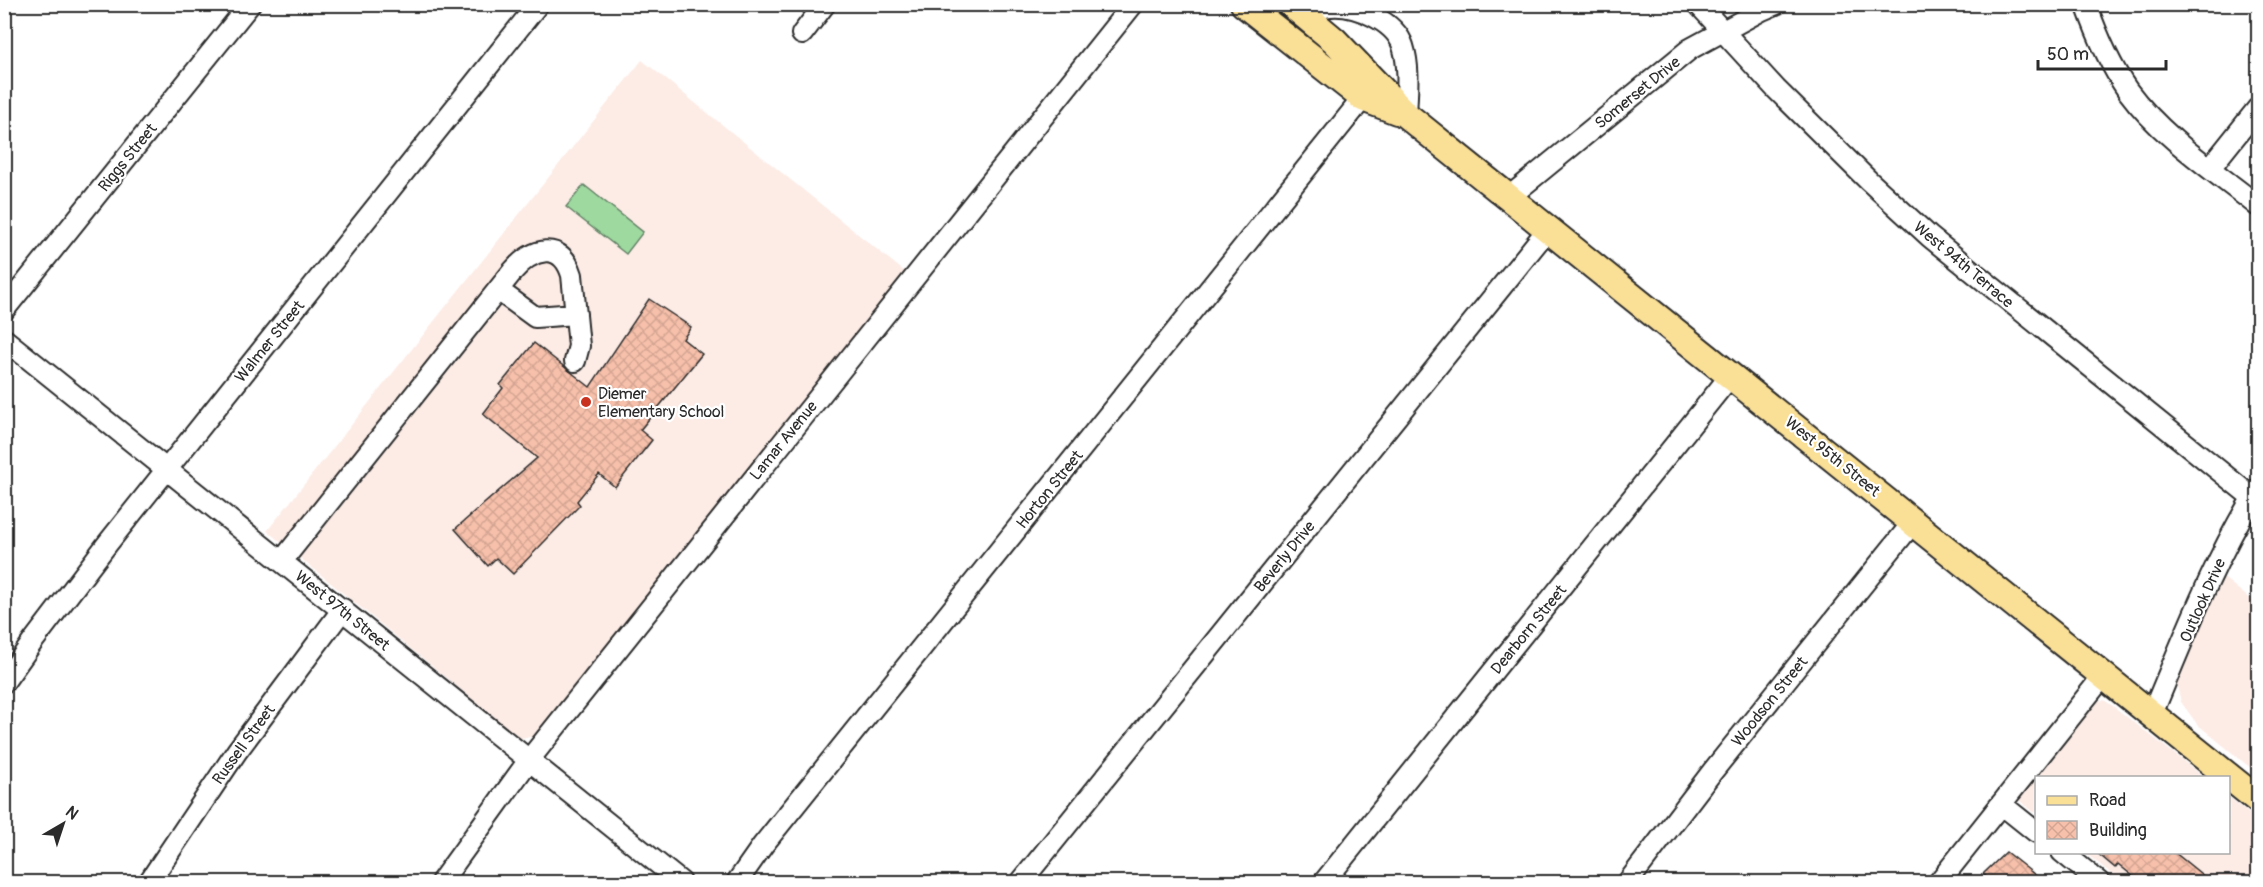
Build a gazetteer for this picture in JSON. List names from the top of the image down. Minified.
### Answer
{"streets":{"main road":["West 95th Street"],"street":["Somerset Drive","Riggs Street","West 94th Terrace","Walmer Street","Lamar Avenue","Horton Street","Beverly Drive","Outlook Drive","West 97th Street","Dearborn Street","Woodson Street","Russell Street"]},"crossings":[["Somerset Drive","West 94th Terrace"],["Somerset Drive","West 95th Street"],["West 94th Terrace","Outlook Drive"],["Walmer Street","West 97th Street"],["Lamar Avenue","West 97th Street"],["West 95th Street","Horton Street"],["West 95th Street","Beverly Drive"],["West 95th Street","Outlook Drive"],["West 95th Street","Dearborn Street"],["West 95th Street","Woodson Street"],["West 97th Street","Russell Street"]],"places":["Diemer Elementary School"],"legend":["Road","Building"],"scale_bar":"50 m","north":"top right"}
